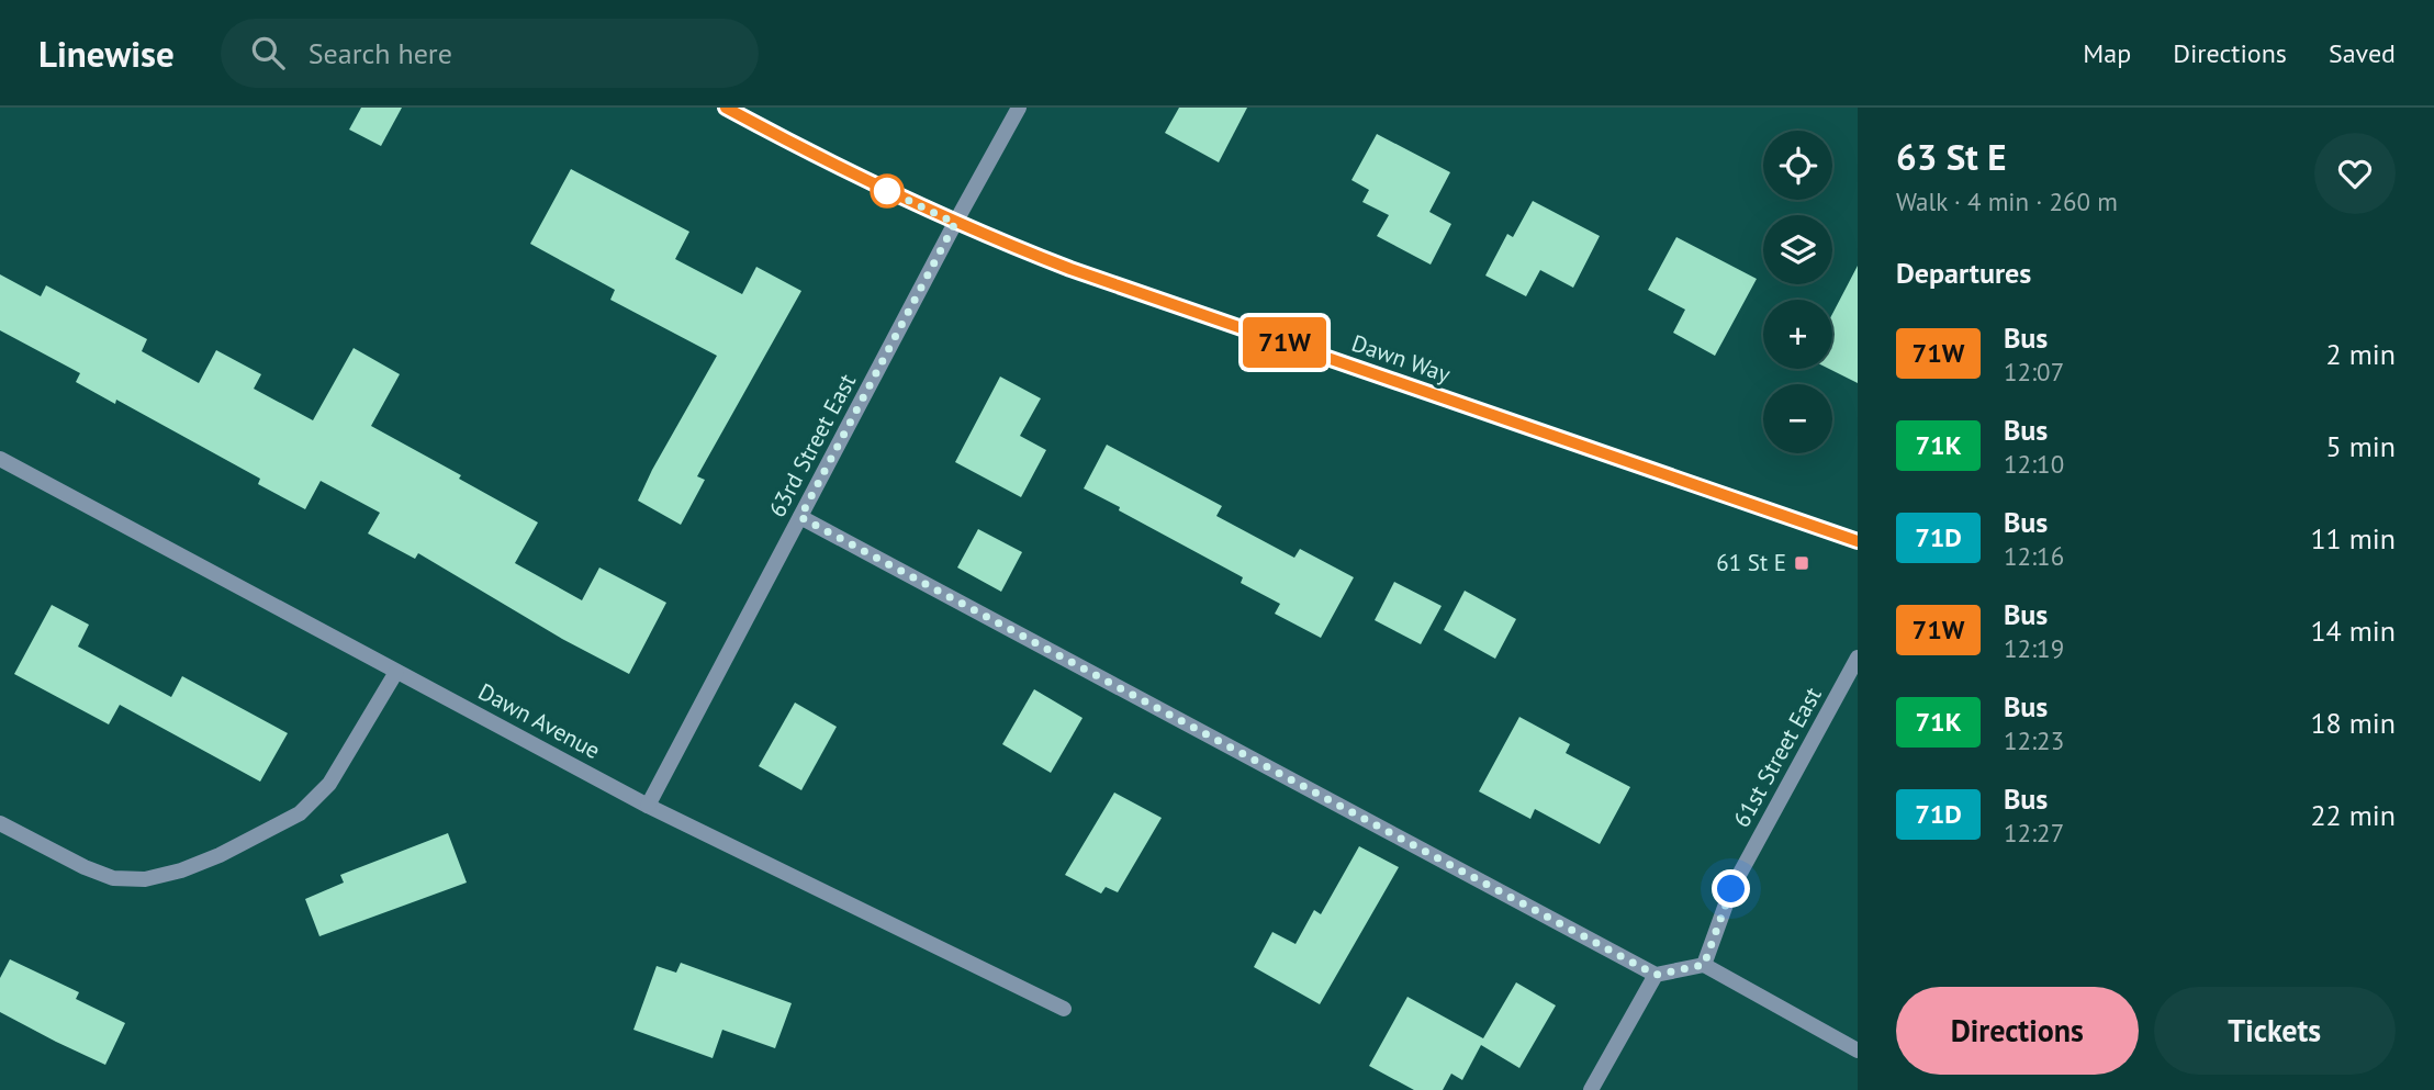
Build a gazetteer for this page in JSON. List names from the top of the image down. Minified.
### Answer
{"streets":{"street":["Dawn Way","63rd Street East","Dawn Avenue","61st Street East"]},"crossings":[["Dawn Way","63rd Street East"],["63rd Street East","Dawn Avenue"]],"places":{"transit":["61 St E"]},"lines":["bus line 71W"],"page":{"header":"Linewise","search":"Search here","nav":["Map","Directions","Saved"],"on_map":"71W","heading":[["63 St E","Walk · 4 min · 260 m"],"Departures"],"map_buttons":["+","−"],"list":[{"mark":"71W","name":"Bus","note":"12:07","value":"2 min"},{"mark":"71K","name":"Bus","note":"12:10","value":"5 min"},{"mark":"71D","name":"Bus","note":"12:16","value":"11 min"},{"mark":"71W","name":"Bus","note":"12:19","value":"14 min"},{"mark":"71K","name":"Bus","note":"12:23","value":"18 min"},{"mark":"71D","name":"Bus","note":"12:27","value":"22 min"}],"buttons":["Directions","Tickets"]}}
